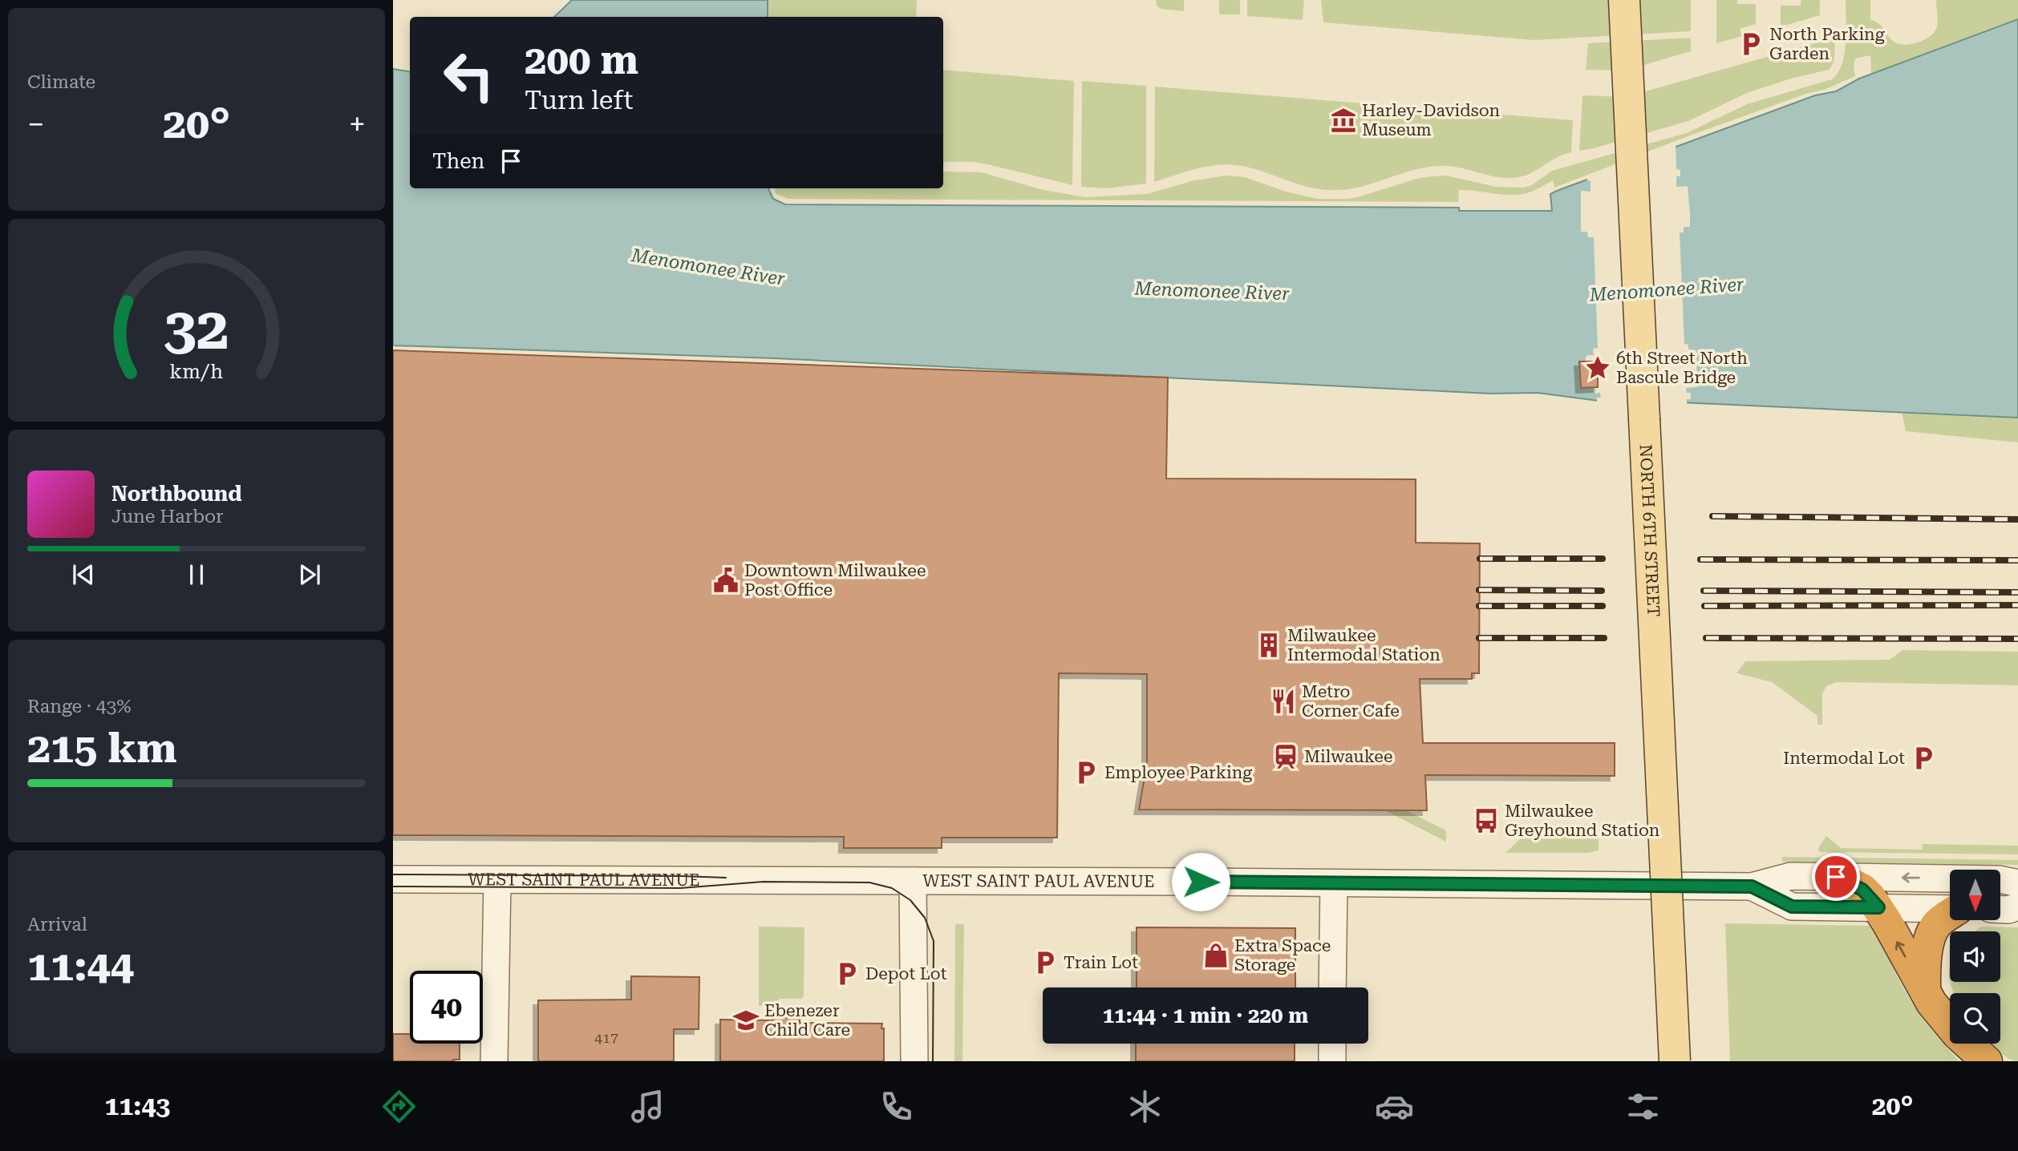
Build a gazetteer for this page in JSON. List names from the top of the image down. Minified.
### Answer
{"streets":{"main road":["NORTH 6TH STREET"],"street":["WEST SAINT PAUL AVENUE"]},"water":["Menomonee River"],"places":{"parking":["North Parking Garden","Intermodal Lot","Employee Parking","Train Lot","Depot Lot"],"museum":["Harley-Davidson Museum"],"place":["6th Street North Bascule Bridge"],"public building":["Downtown Milwaukee Post Office"],"building":["Milwaukee Intermodal Station"],"restaurant":["Metro Corner Cafe"],"station":["Milwaukee"],"bus stop":["Milwaukee Greyhound Station"],"shop":["Extra Space Storage"],"school or university":["Ebenezer Child Care"]},"house_numbers":["417"],"north":"bottom","page":{"tile":["Climate",["Range · 43%","215 km"],["Arrival","11:44"]],"turn":["200 m","Turn left"],"heat":["−","20°","+"],"then":"Then","song":["Northbound","June Harbor"],"limit":"40","trip":"11:44 · 1 min · 220 m","tabs":["11:43","20°"],"gauge":["32","km/h"]}}
